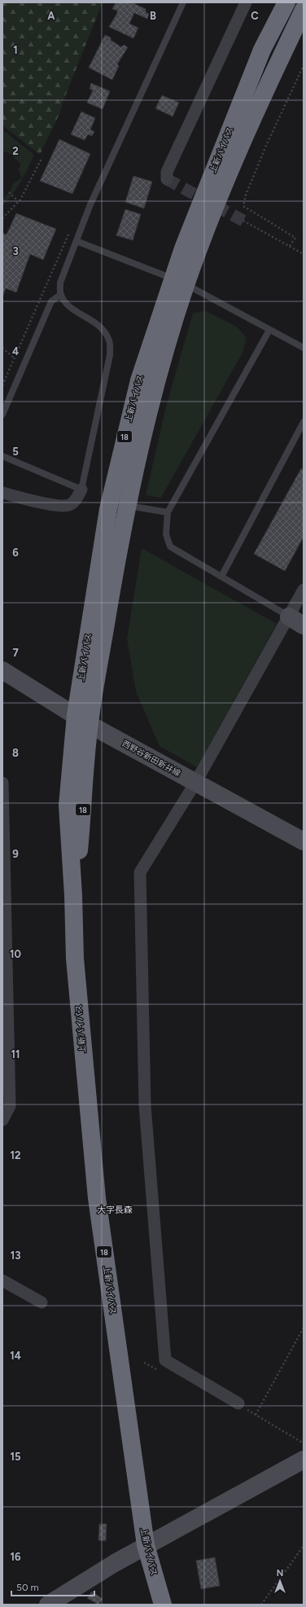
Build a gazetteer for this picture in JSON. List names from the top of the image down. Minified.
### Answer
{"streets":{"highway":["上新バイパス","18"],"main road":["西野谷新田新井線"]},"crossings":[["上新バイパス","西野谷新田新井線"]],"districts":["大字長森"],"scale_bar":"50 m","north":"top","grid":{"columns":["A","B","C"],"rows":["1","2","3","4","5","6","7","8","9","10","11","12","13","14","15","16"]}}
